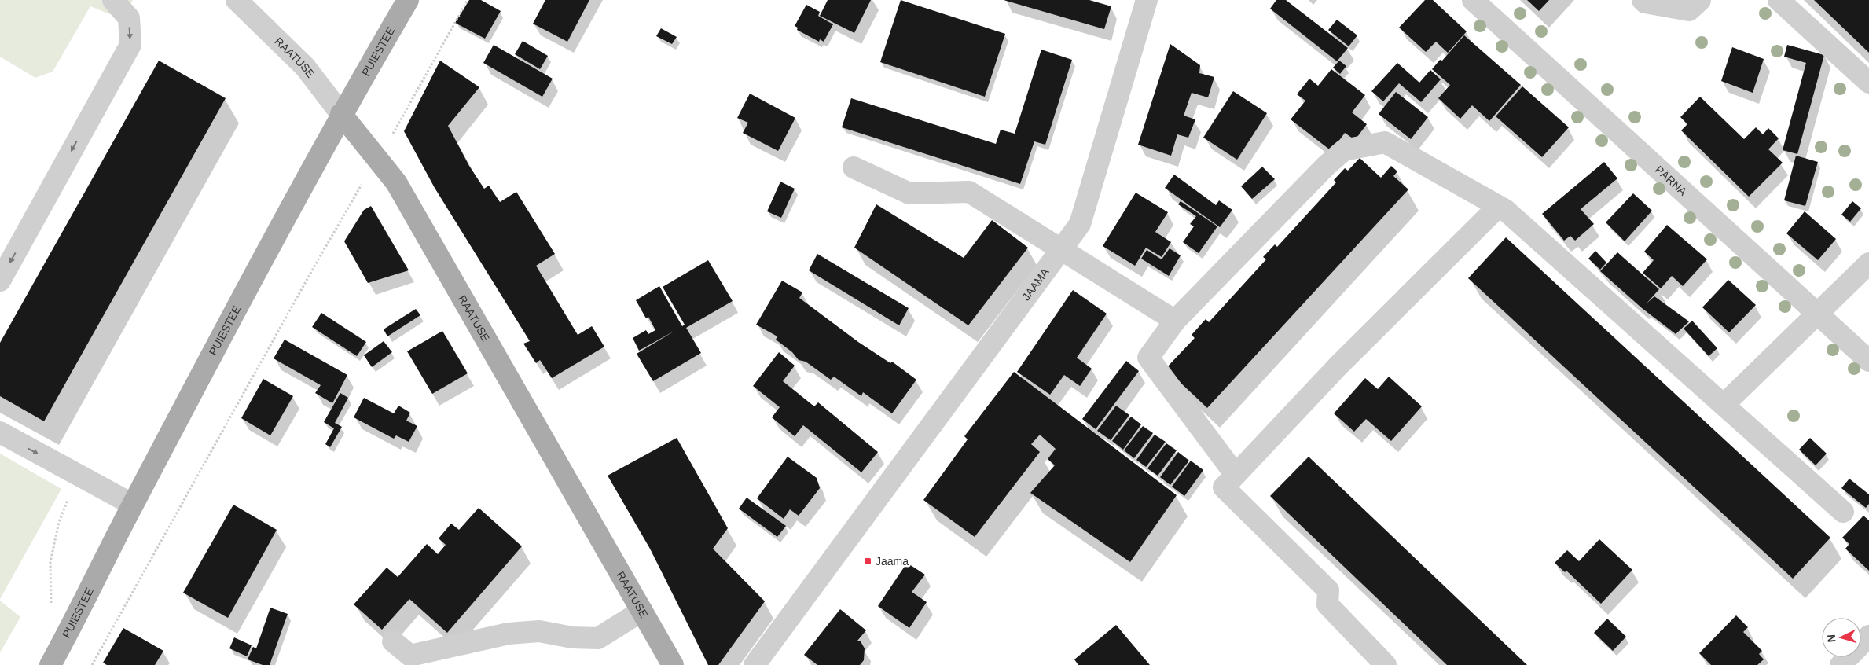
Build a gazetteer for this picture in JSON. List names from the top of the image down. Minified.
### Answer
{"streets":{"main road":["PUIESTEE","RAATUSE"],"street":["PÄRNA","JAAMA"]},"crossings":[["PUIESTEE","RAATUSE"]],"places":{"transit":["Jaama"]},"north":"left"}
